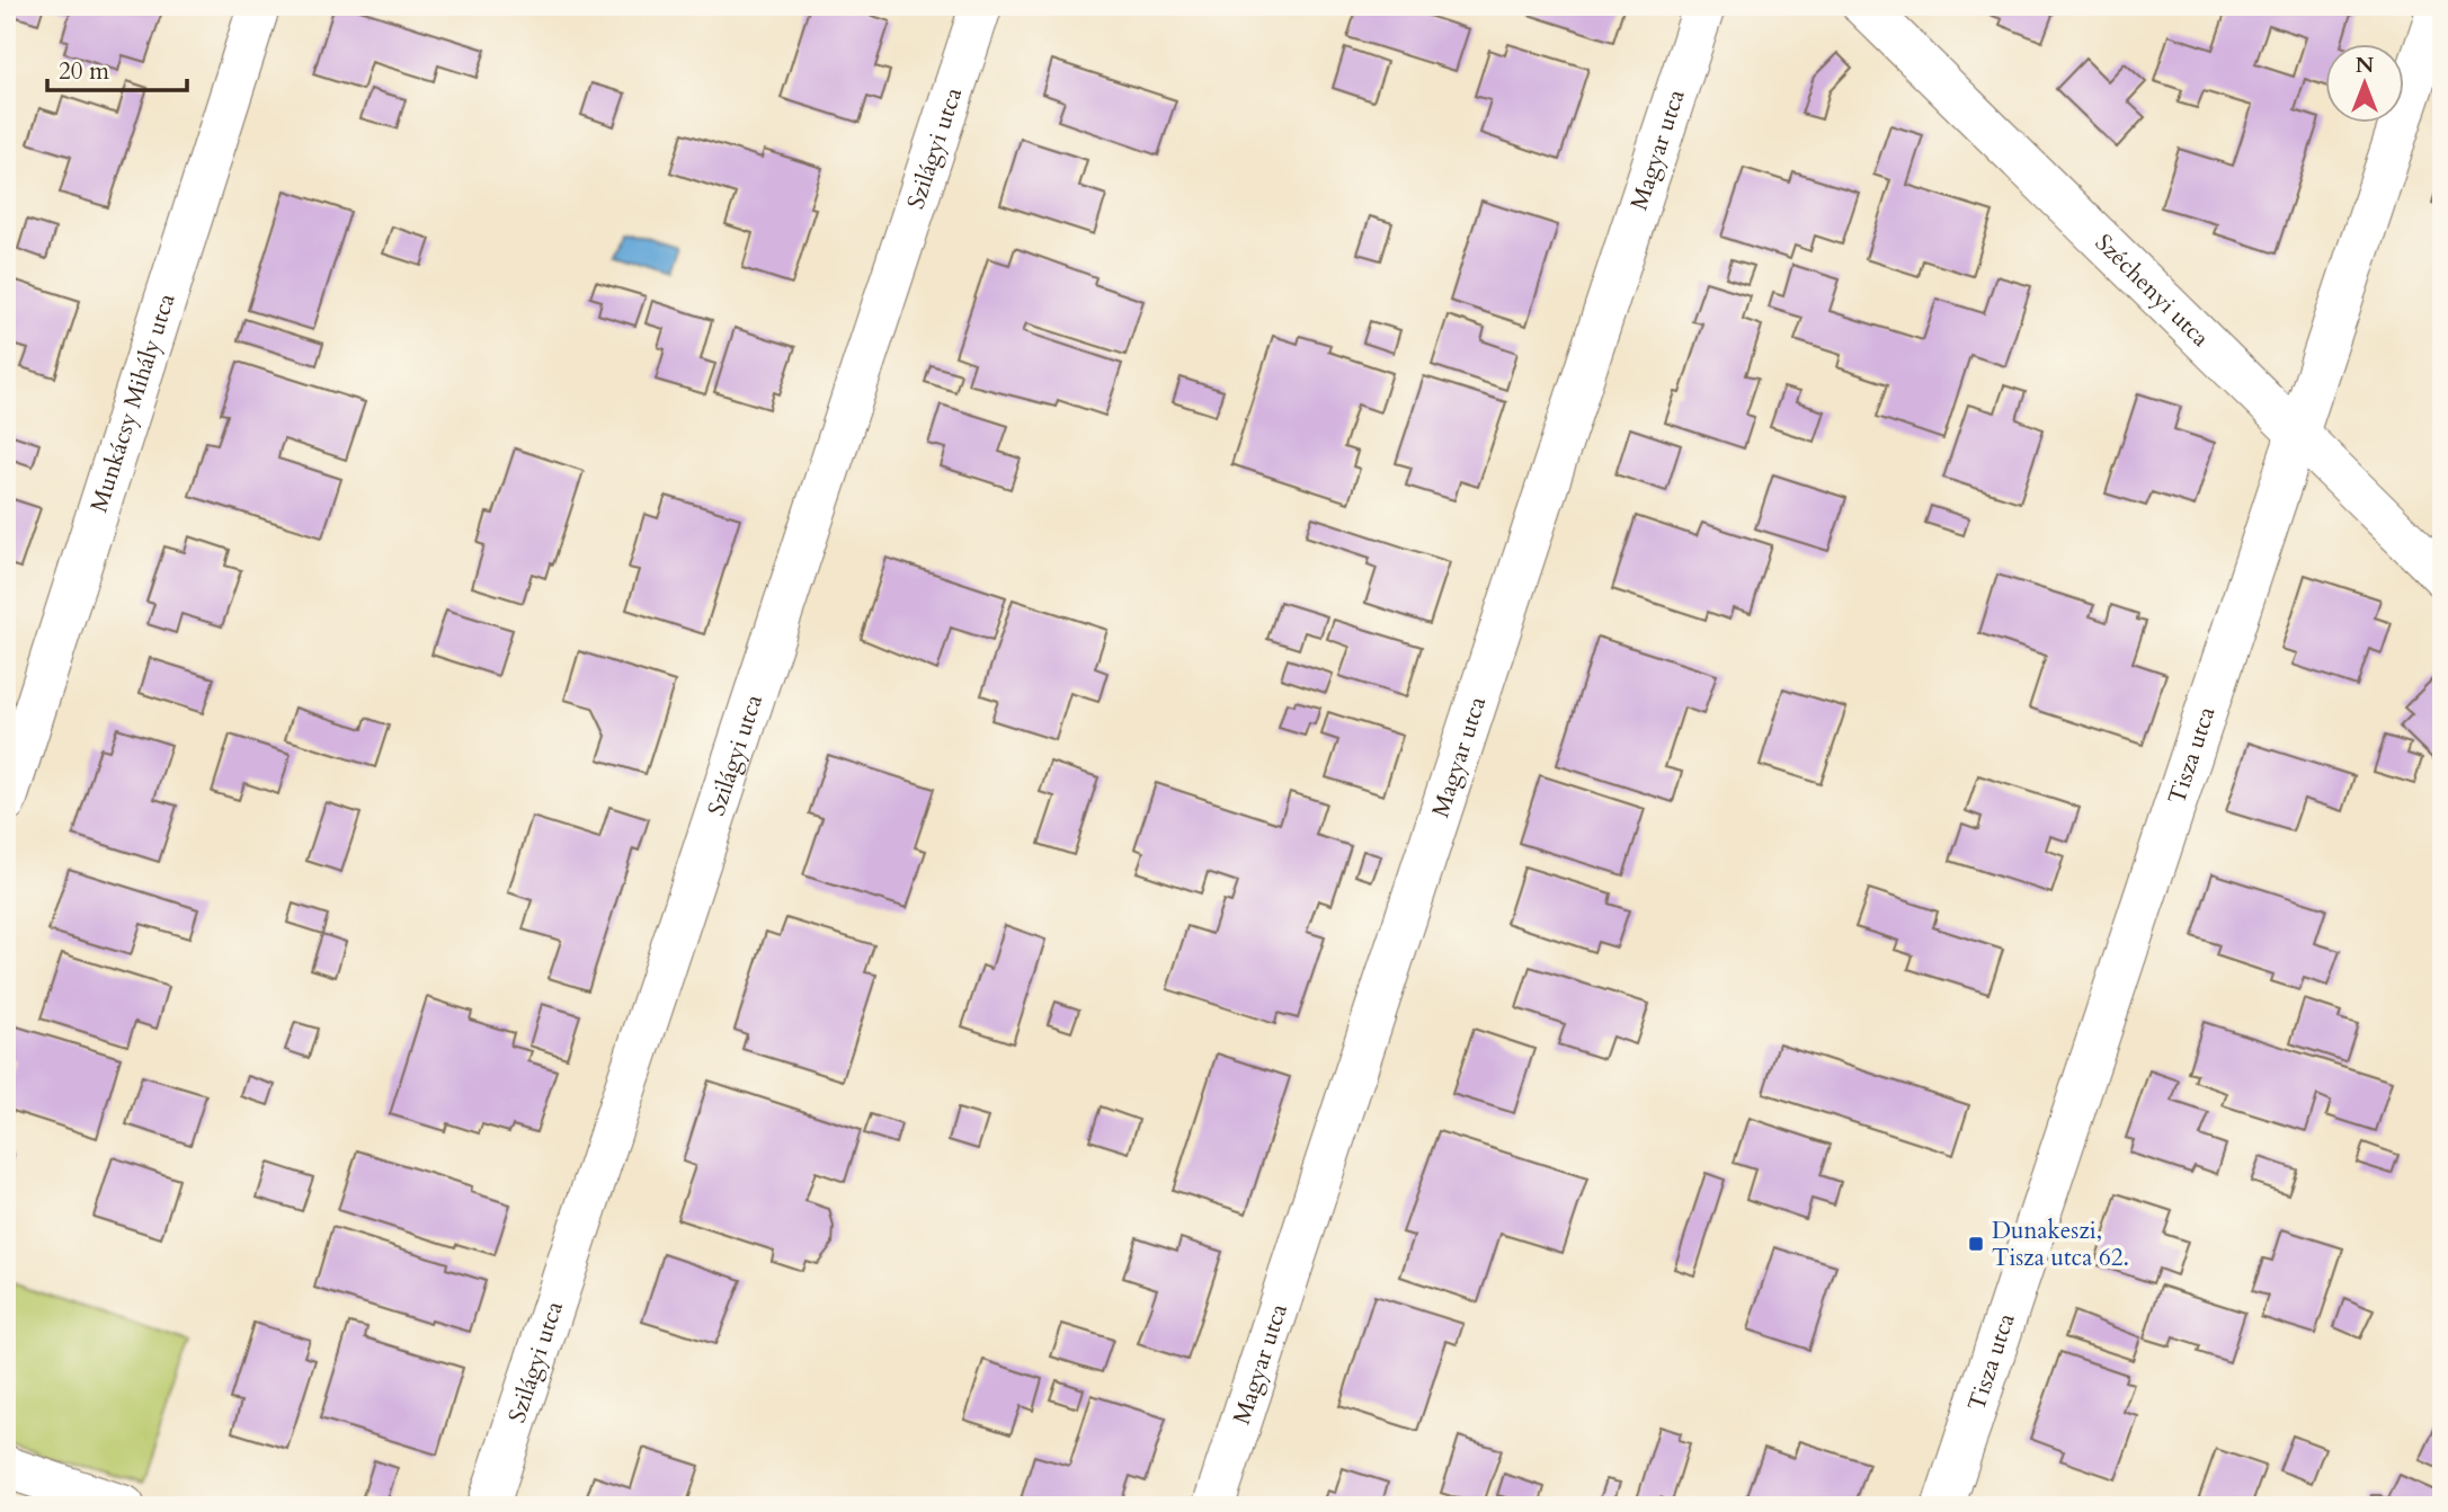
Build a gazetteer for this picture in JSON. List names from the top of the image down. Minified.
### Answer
{"streets":{"street":["Szilágyi utca","Magyar utca","Széchenyi utca","Munkácsy Mihály utca","Tisza utca"]},"crossings":[["Széchenyi utca","Tisza utca"]],"places":{"transit":["Dunakeszi, Tisza utca 62."]},"scale_bar":"20 m","north":"top"}
